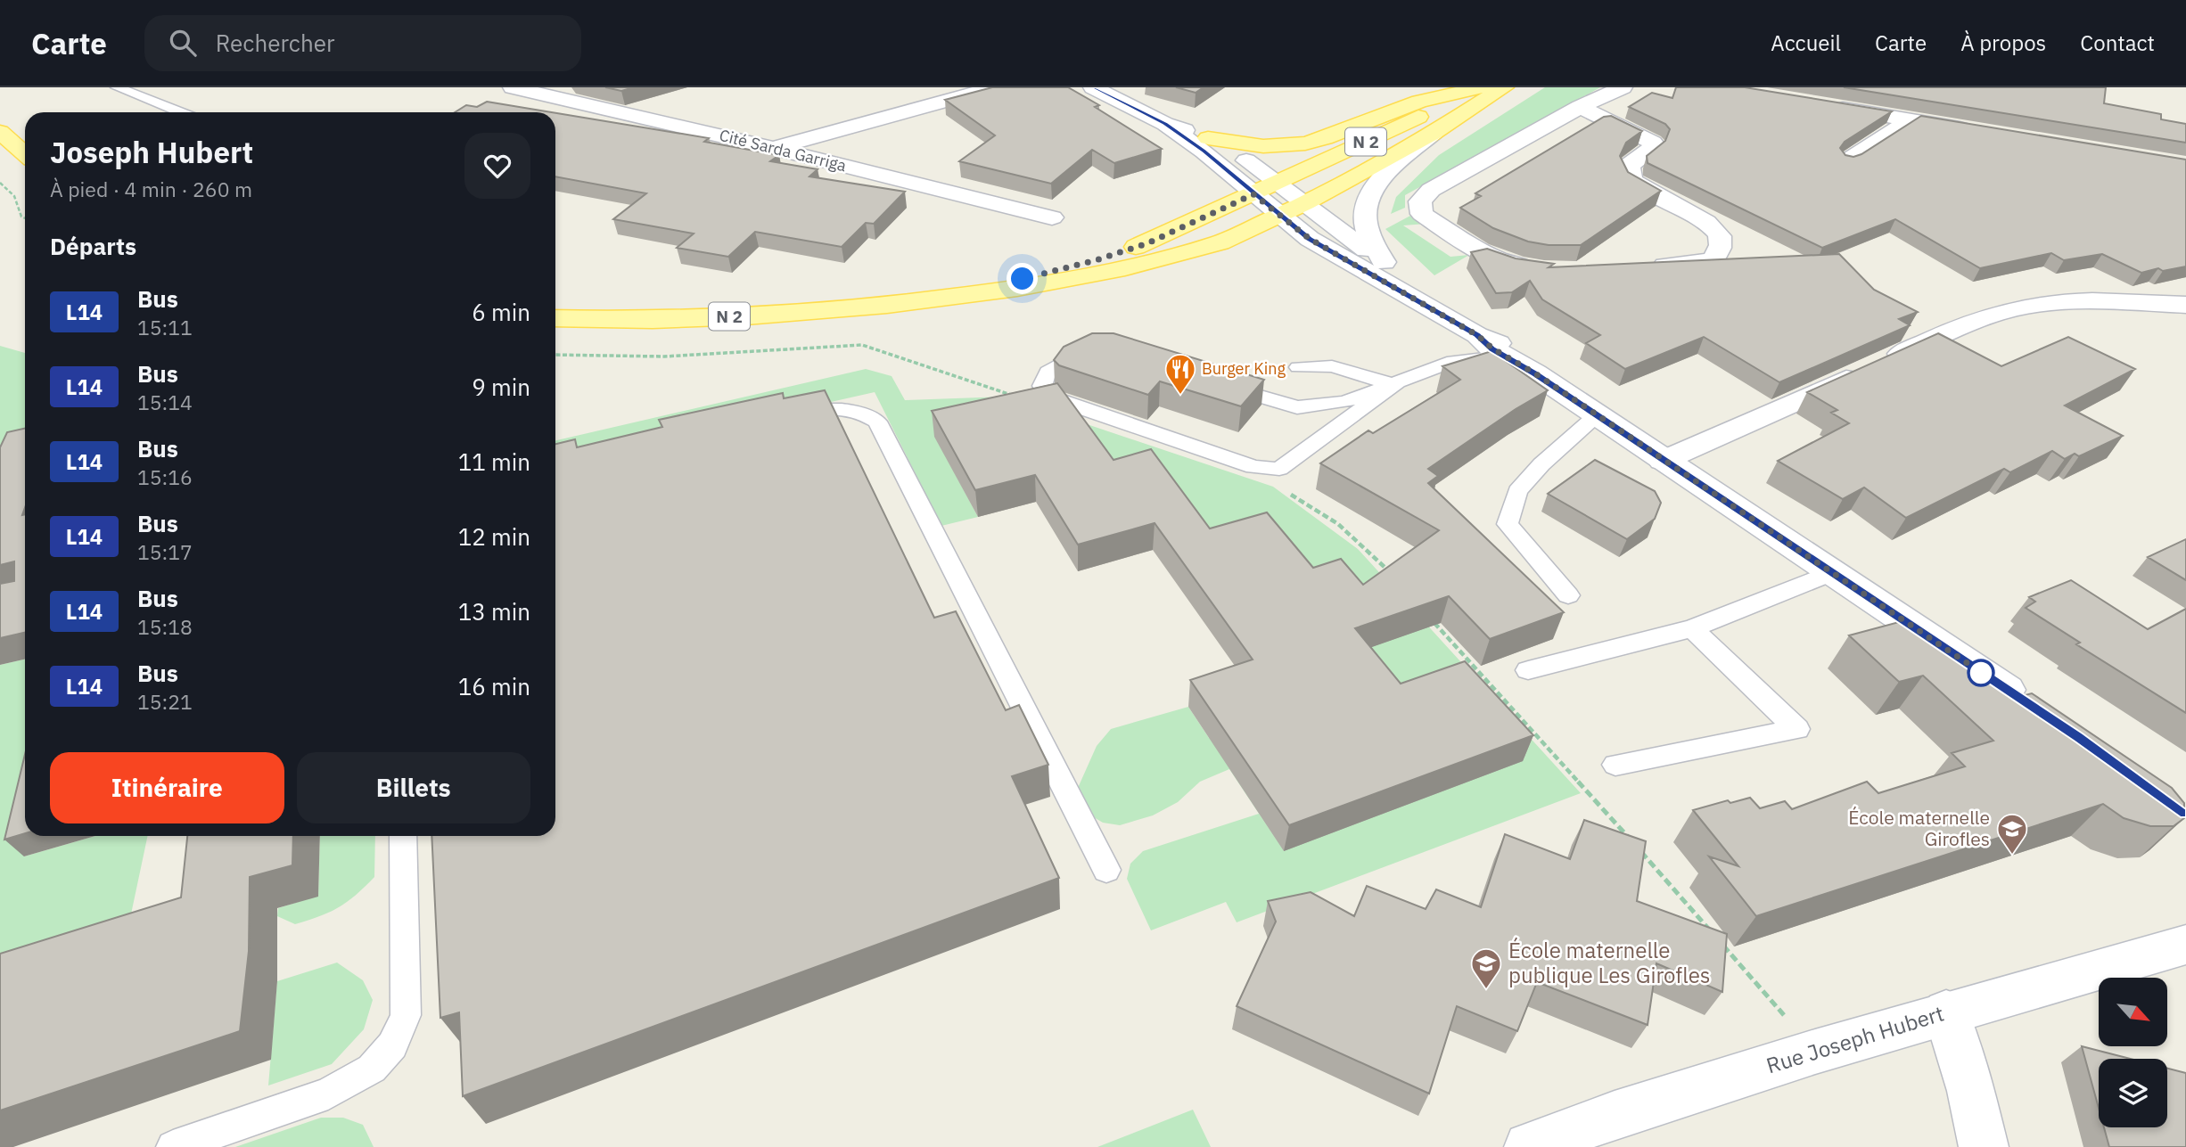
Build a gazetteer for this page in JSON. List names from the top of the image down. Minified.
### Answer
{"streets":{"main road":["N 2"],"street":["Cité Sarda Garriga","Rue Joseph Hubert"]},"places":{"restaurant":["Burger King"],"school or university":["École maternelle Girofles","École maternelle publique Les Girofles"]},"lines":["bus line L14"],"north":"bottom right","page":{"header":"Carte","search":"Rechercher","nav":["Accueil","Carte","À propos","Contact"],"heading":[["Joseph Hubert","À pied · 4 min · 260 m"],"Départs"],"list":[{"mark":"L14","name":"Bus","note":"15:11","value":"6 min"},{"mark":"L14","name":"Bus","note":"15:14","value":"9 min"},{"mark":"L14","name":"Bus","note":"15:16","value":"11 min"},{"mark":"L14","name":"Bus","note":"15:17","value":"12 min"},{"mark":"L14","name":"Bus","note":"15:18","value":"13 min"},{"mark":"L14","name":"Bus","note":"15:21","value":"16 min"}],"buttons":["Itinéraire","Billets"]}}
